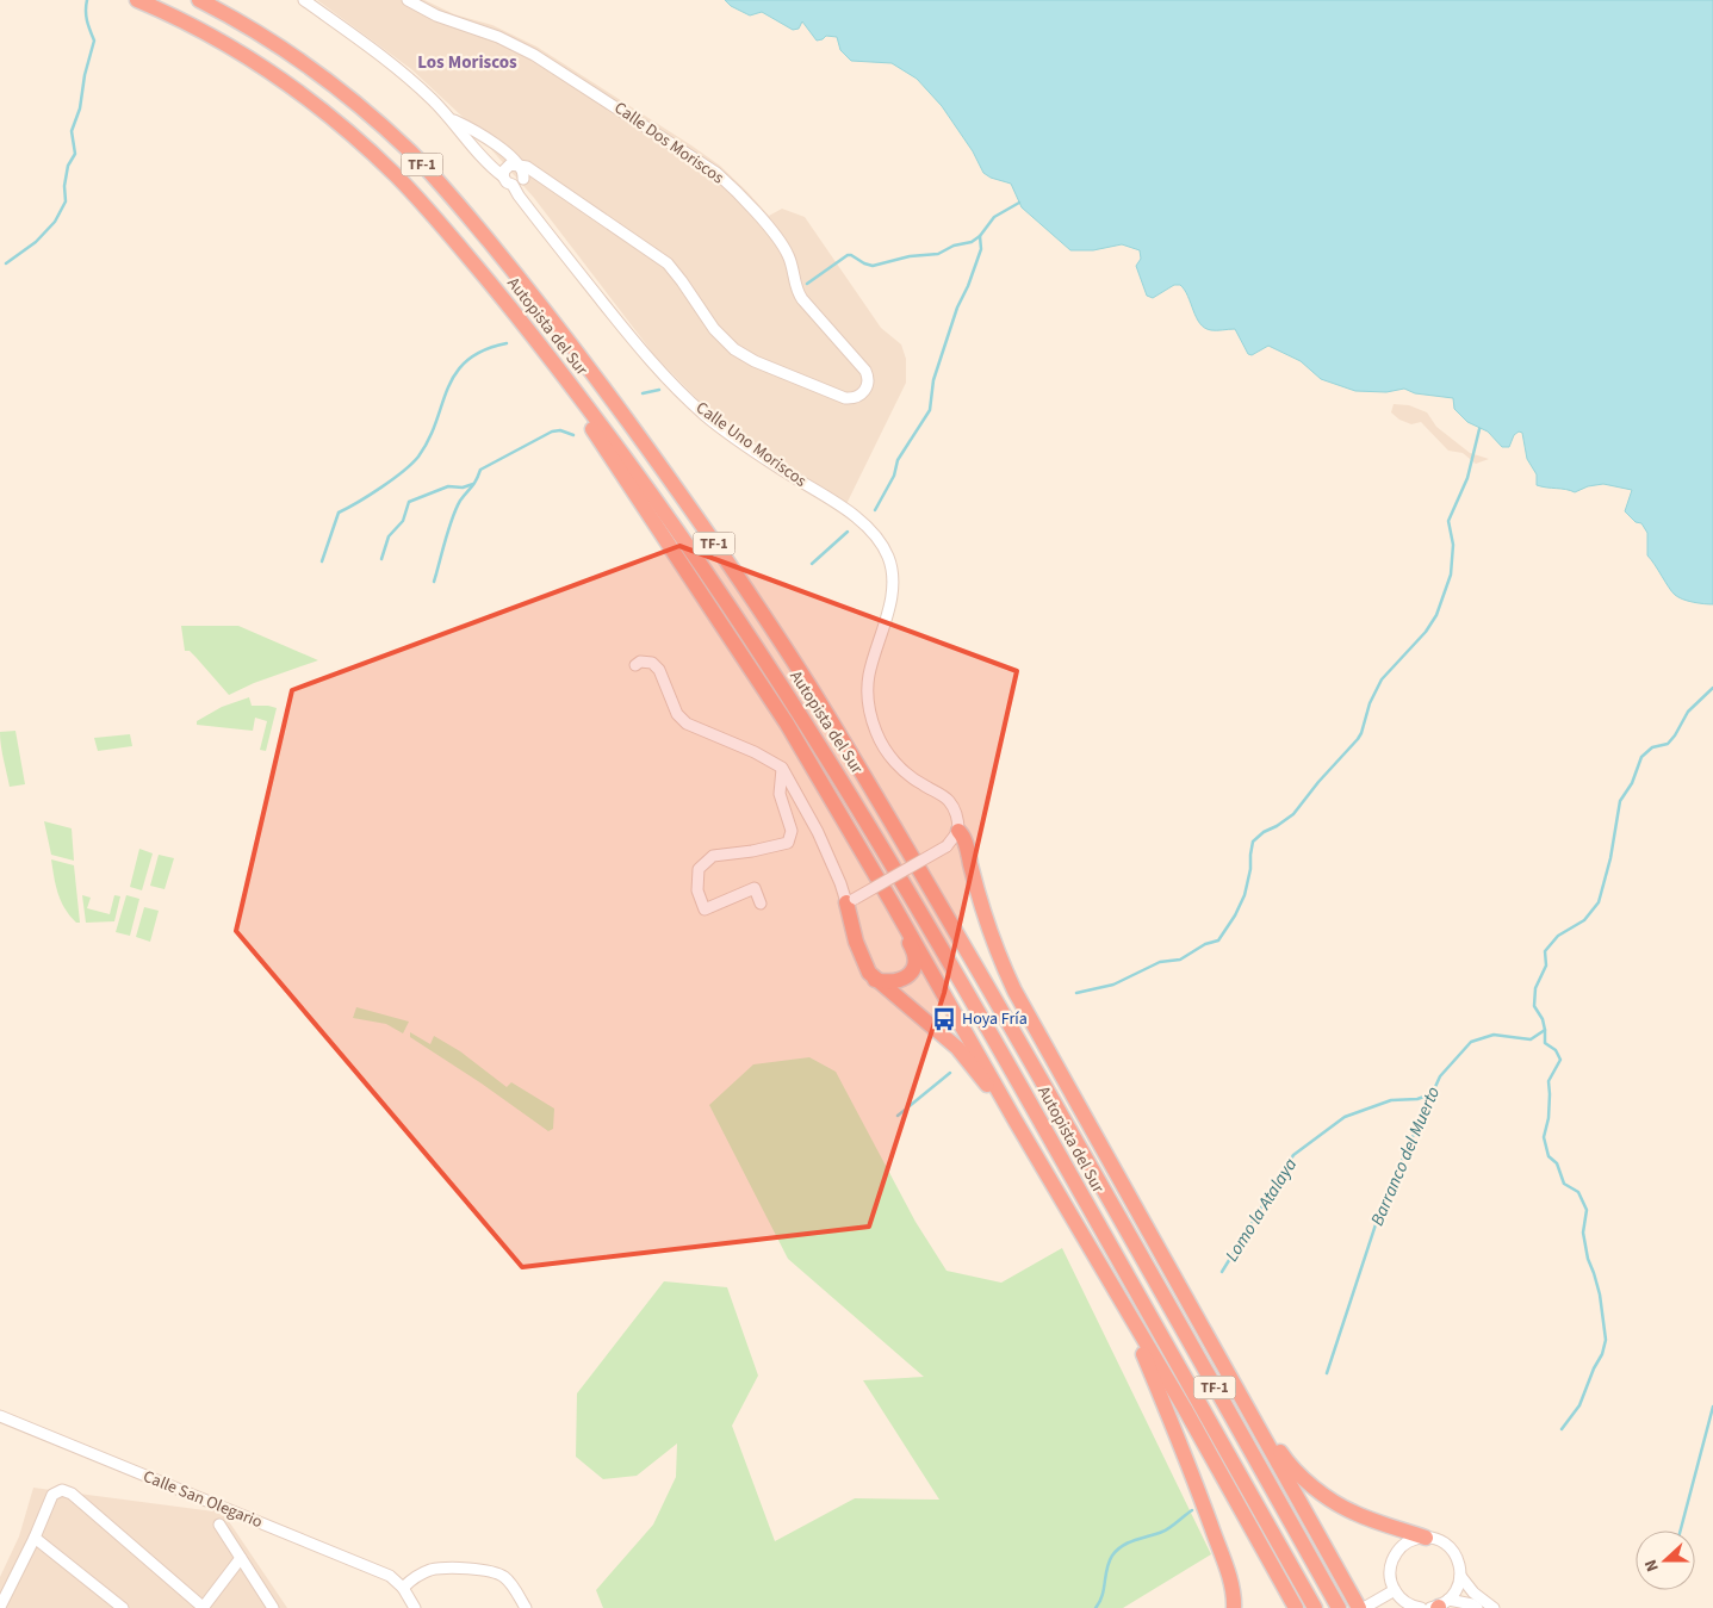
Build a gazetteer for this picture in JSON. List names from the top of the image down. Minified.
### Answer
{"streets":{"highway":["TF-1","Autopista del Sur"],"street":["Calle Dos Moriscos","Calle Uno Moriscos","Calle San Olegario"]},"districts":["Los Moriscos"],"water":["Barranco del Muerto","Lomo la Atalaya"],"places":{"bus stop":["Hoya Fría"]},"north":"left"}
